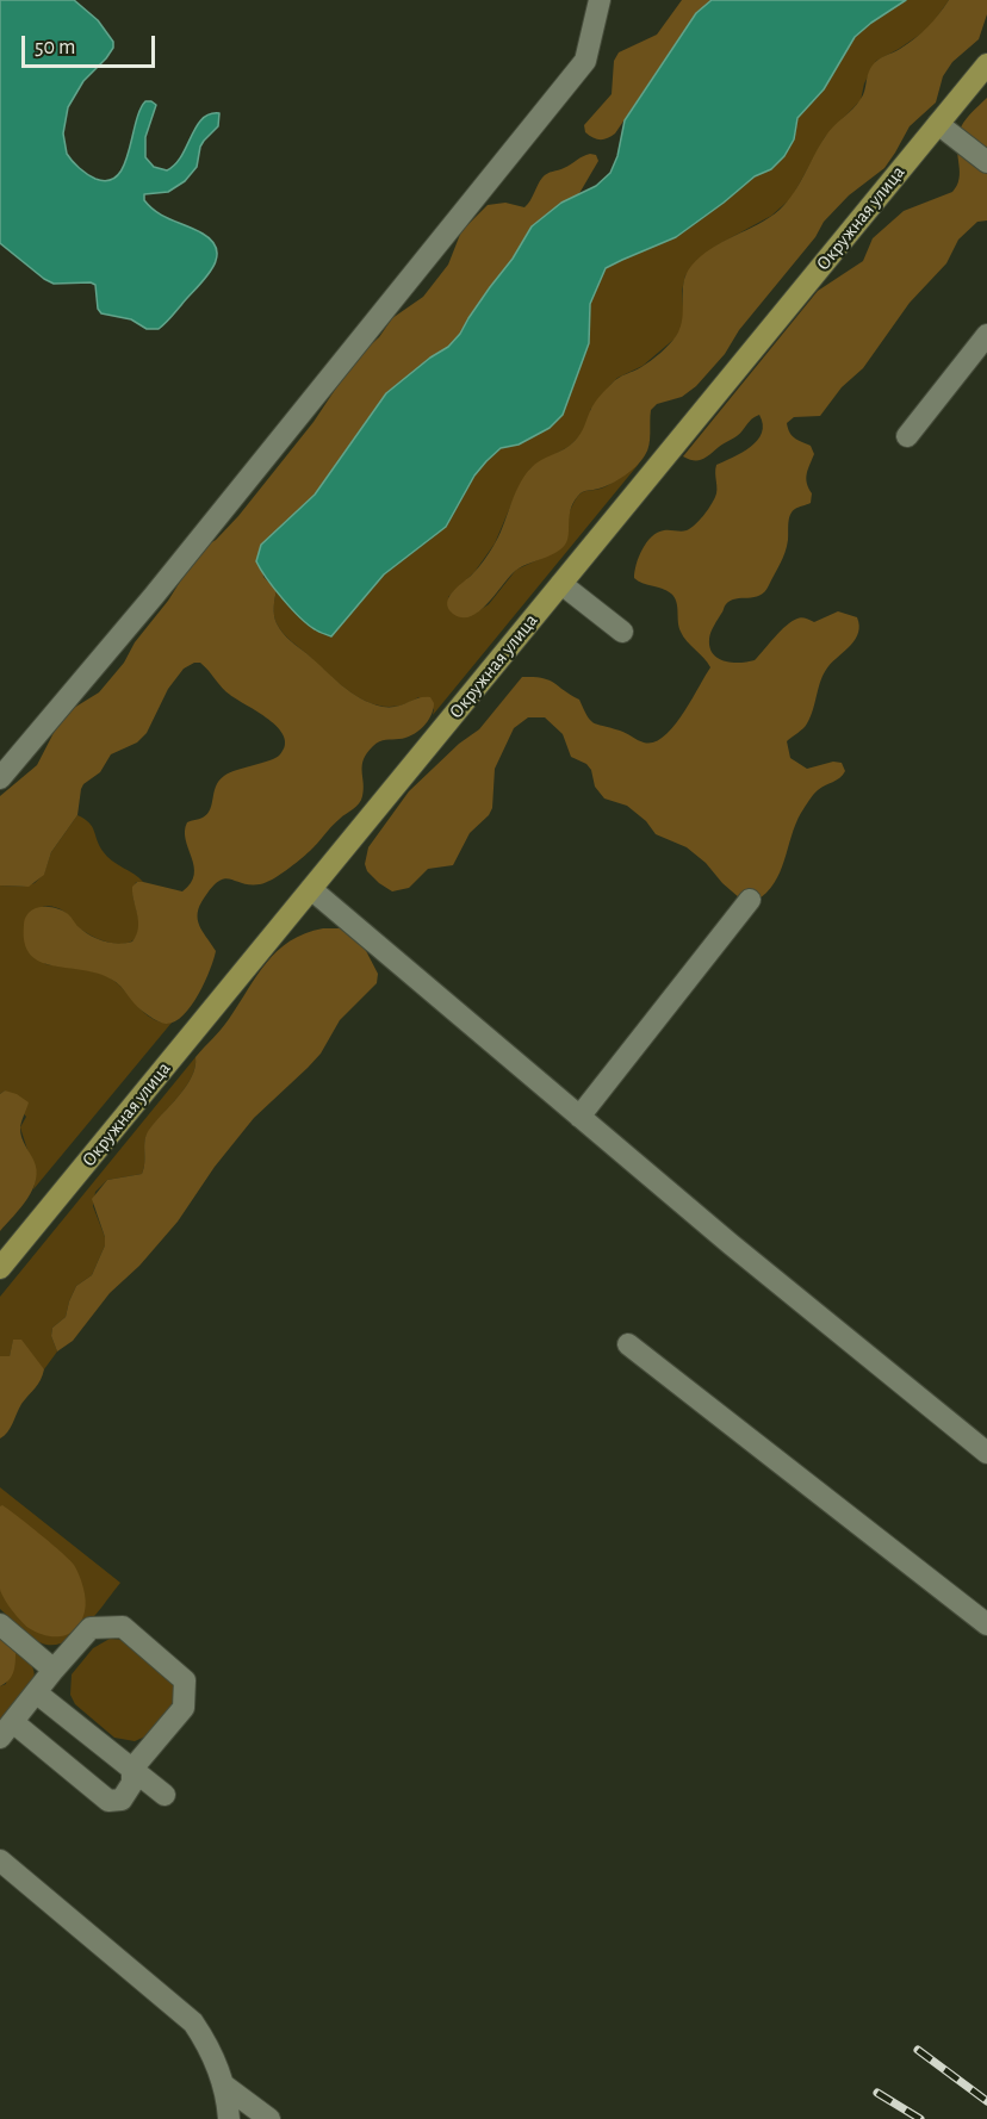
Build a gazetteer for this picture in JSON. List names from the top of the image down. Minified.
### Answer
{"streets":{"main road":["Окружная улица"]},"scale_bar":"50 m"}
